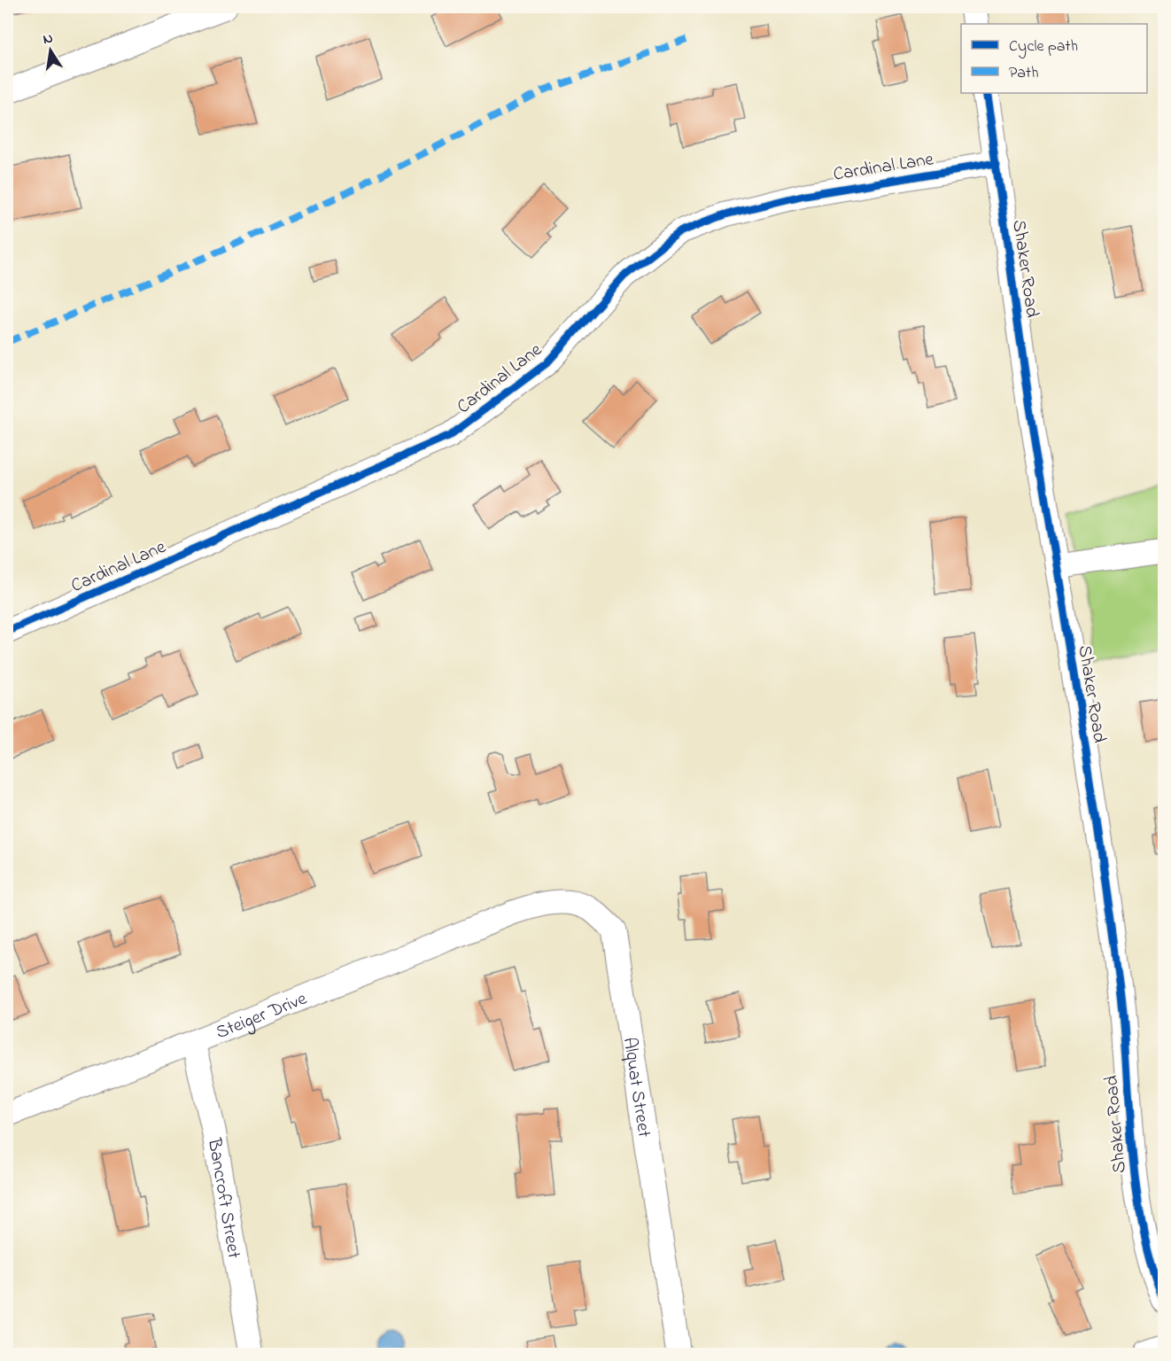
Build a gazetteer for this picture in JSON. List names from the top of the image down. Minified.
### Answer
{"streets":{"street":["Cardinal Lane","Shaker Road","Steiger Drive","Alquat Street","Bancroft Street"]},"crossings":[["Cardinal Lane","Shaker Road"],["Steiger Drive","Alquat Street"],["Steiger Drive","Bancroft Street"]],"legend":["Cycle path","Path"],"north":"top"}
